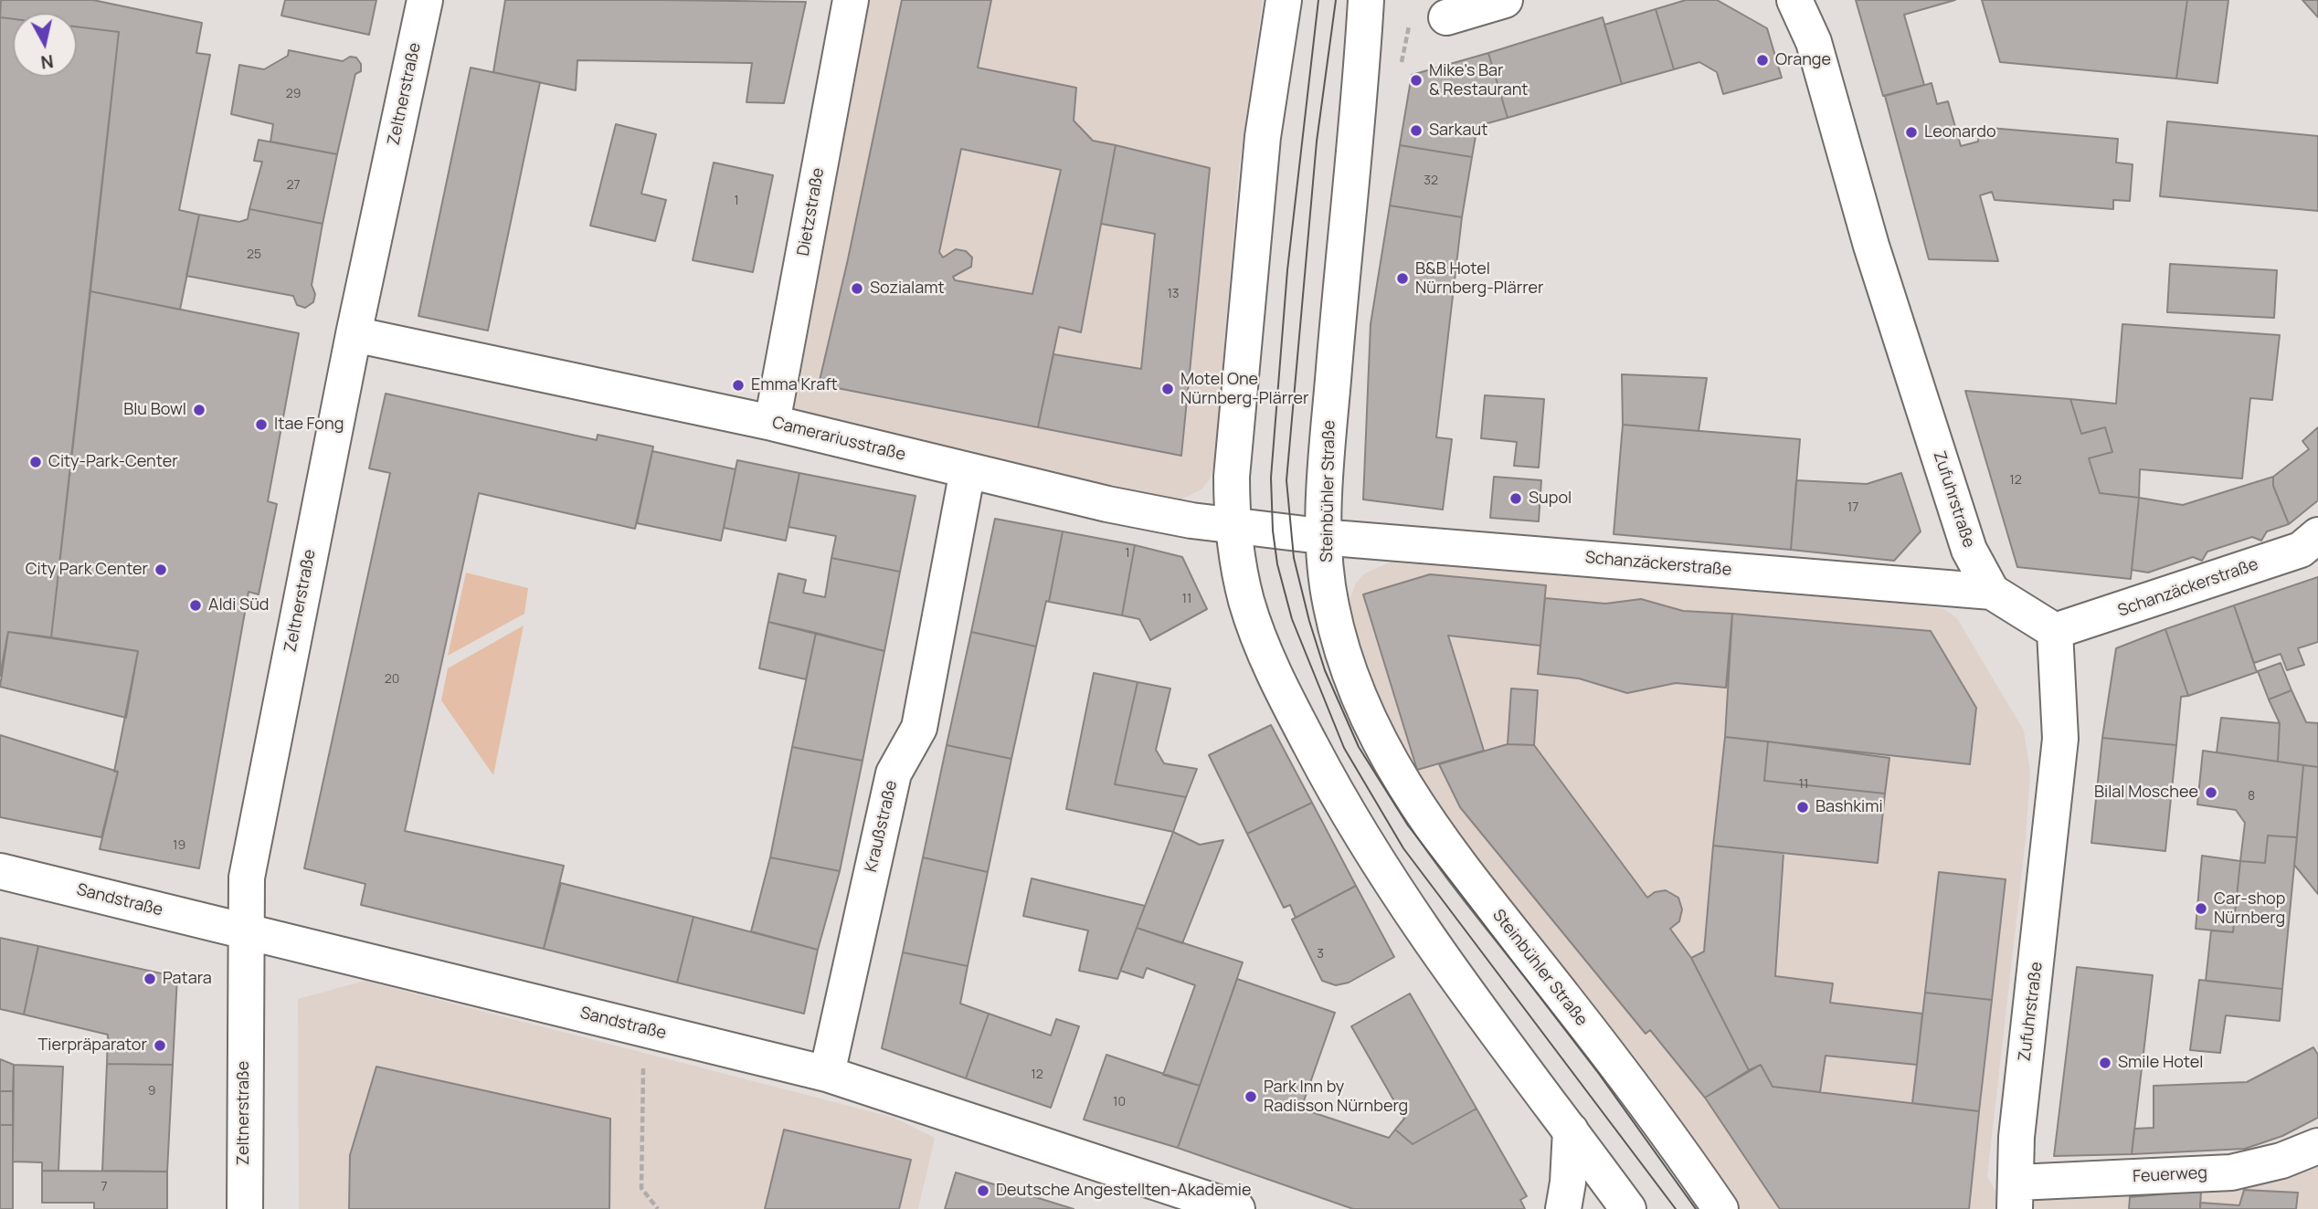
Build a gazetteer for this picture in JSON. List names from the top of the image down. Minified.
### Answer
{"streets":{"street":["Zeltnerstraße","Dietzstraße","Camerariusstraße","Steinbühler Straße","Zufuhrstraße","Schanzäckerstraße","Kraußstraße","Sandstraße","Feuerweg"]},"crossings":[["Zeltnerstraße","Camerariusstraße"],["Zeltnerstraße","Sandstraße"],["Dietzstraße","Camerariusstraße"],["Camerariusstraße","Steinbühler Straße"],["Camerariusstraße","Schanzäckerstraße"],["Camerariusstraße","Kraußstraße"],["Steinbühler Straße","Schanzäckerstraße"],["Zufuhrstraße","Schanzäckerstraße"],["Zufuhrstraße","Feuerweg"],["Kraußstraße","Sandstraße"]],"places":["Orange","Mike's Bar & Restaurant","Sarkaut","Leonardo","B&B Hotel Nürnberg-Plärrer","Sozialamt","Emma Kraft","Motel One Nürnberg-Plärrer","Blu Bowl","Itae Fong","City-Park-Center","Supol","City Park Center","Aldi Süd","Bilal Moschee","Bashkimi","Car-shop Nürnberg","Patara","Tierpräparator","Smile Hotel","Park Inn by Radisson Nürnberg","Deutsche Angestellten-Akademie"],"house_numbers":["29","32","27","1","25","13","12","17","1","11","20","11","8","19","3","12","9","10","7"],"north":"bottom"}
